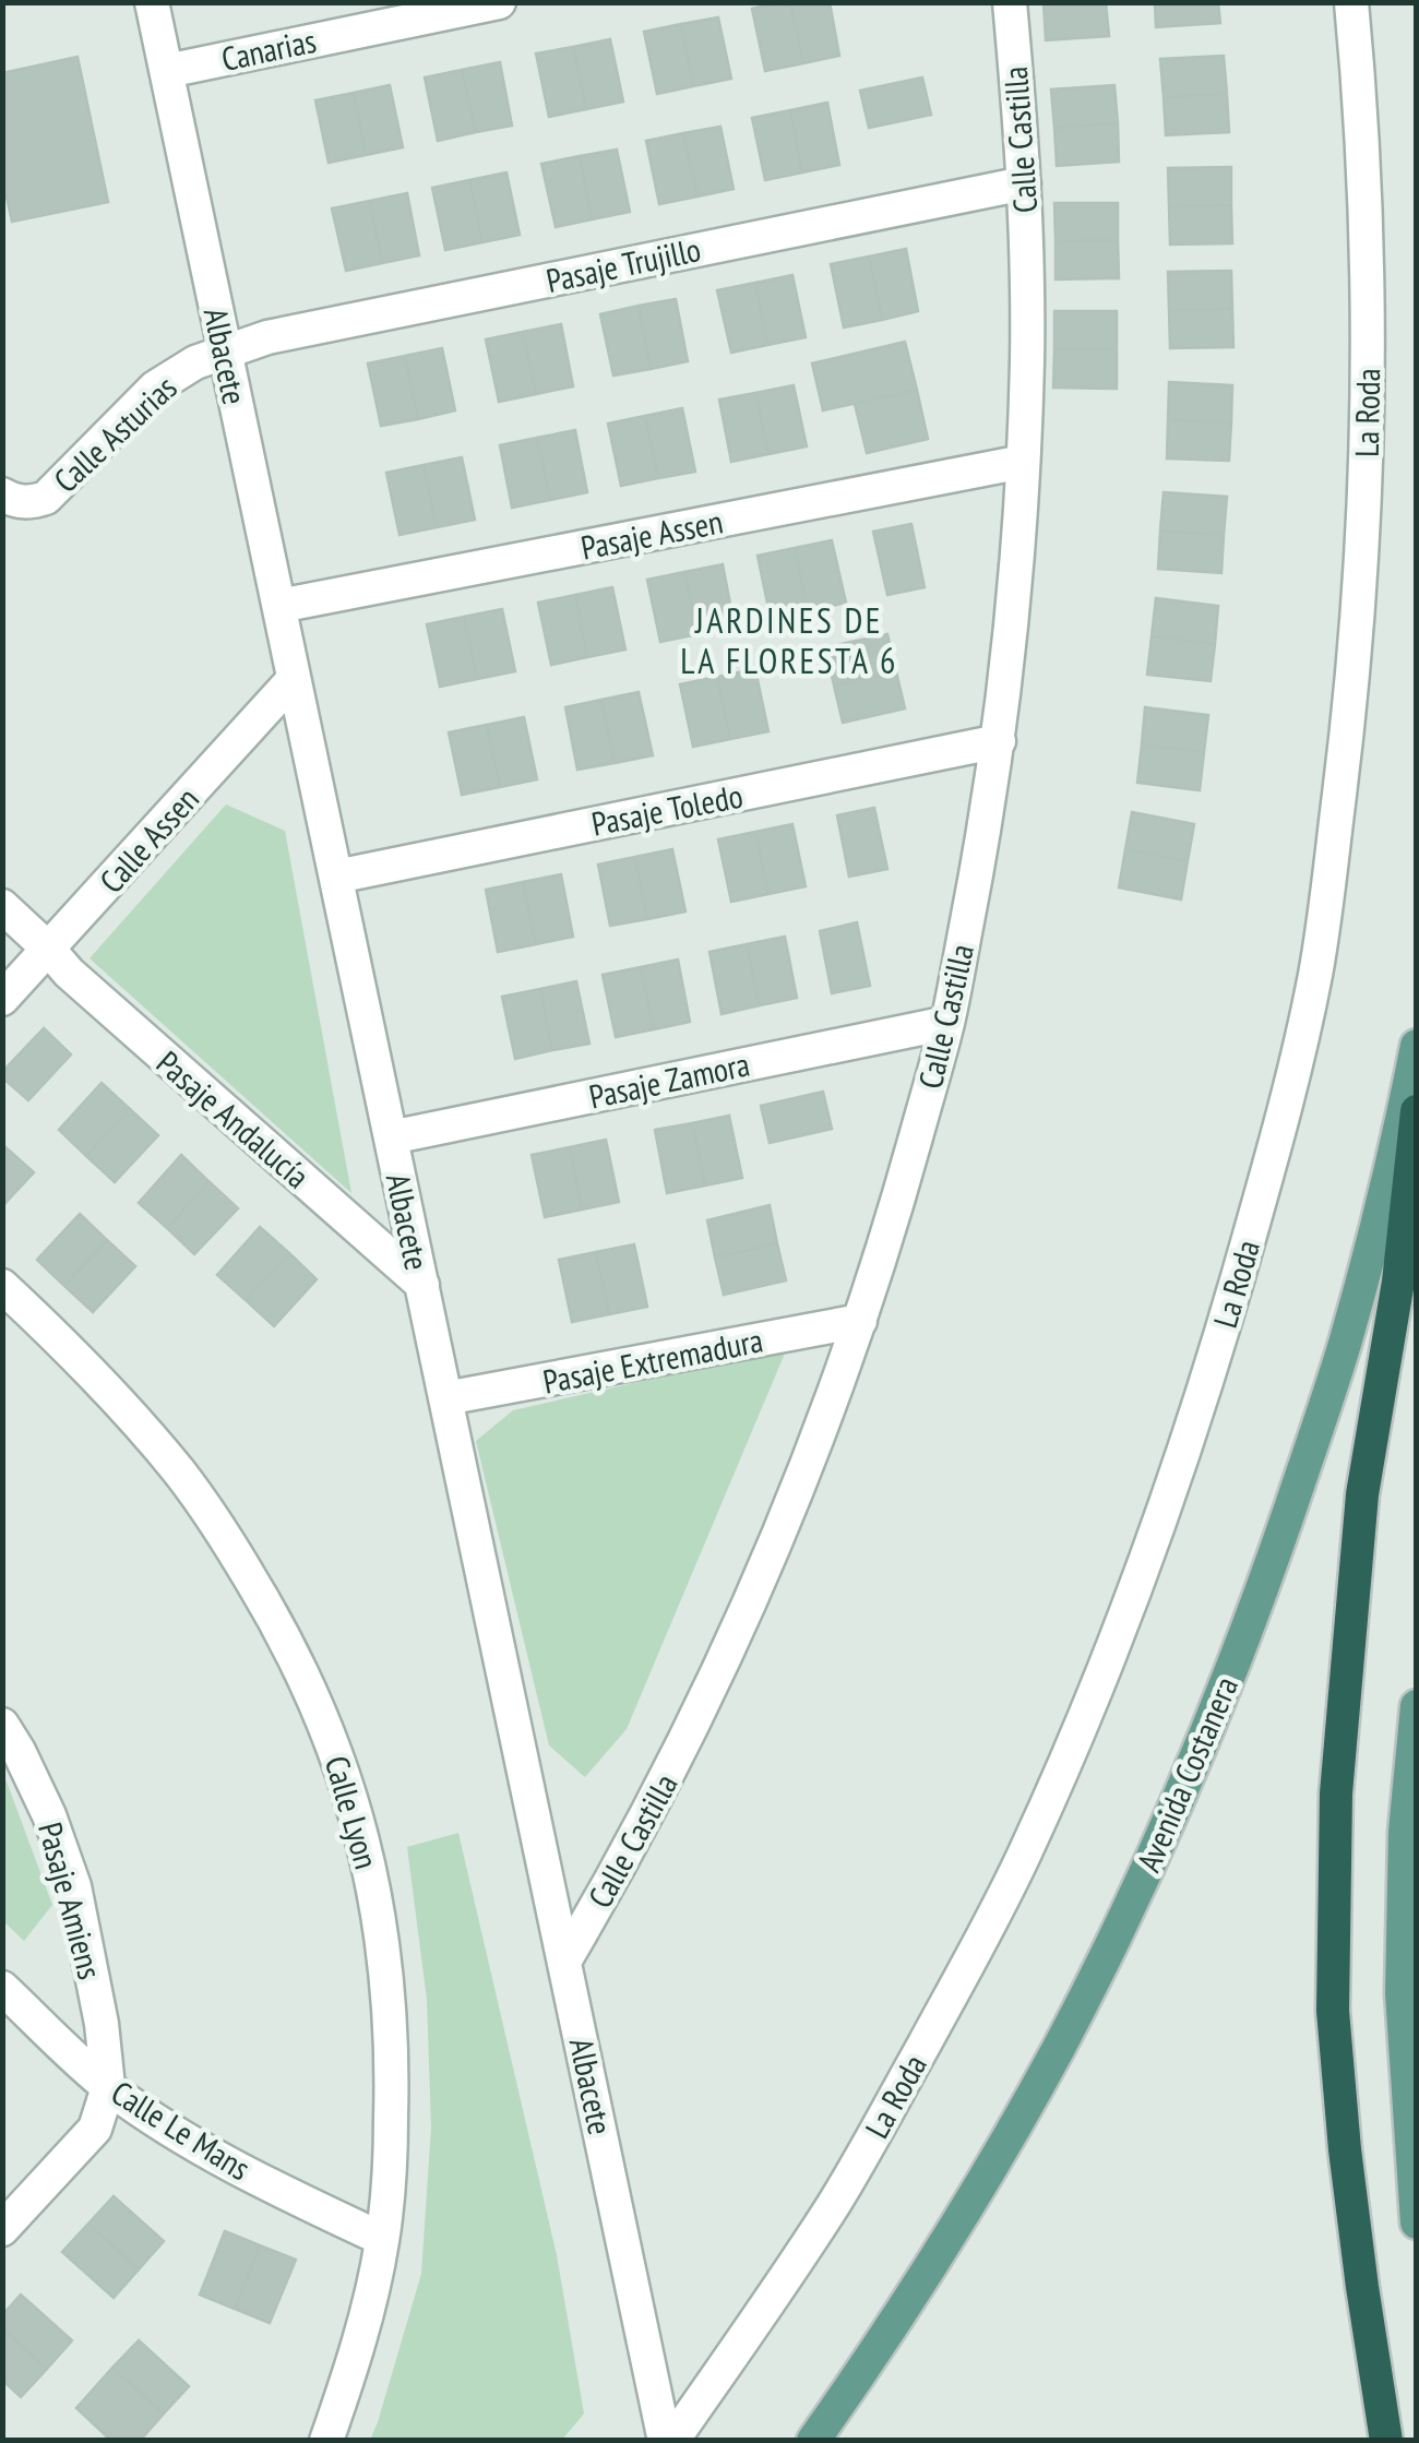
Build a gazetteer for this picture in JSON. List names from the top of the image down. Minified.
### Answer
{"streets":{"main road":["Avenida Costanera"],"street":["Canarias","Calle Castilla","Pasaje Trujillo","Albacete","La Roda","Calle Asturias","Pasaje Assen","Pasaje Toledo","Calle Assen","Pasaje Zamora","Pasaje Andalucía","Pasaje Extremadura","Calle Lyon","Pasaje Amiens","Calle Le Mans"]},"crossings":[["Canarias","Albacete"],["Calle Castilla","Pasaje Trujillo"],["Calle Castilla","Albacete"],["Calle Castilla","Pasaje Assen"],["Calle Castilla","Pasaje Toledo"],["Calle Castilla","Pasaje Zamora"],["Calle Castilla","Pasaje Extremadura"],["Pasaje Trujillo","Albacete"],["Pasaje Trujillo","Calle Asturias"],["Albacete","La Roda"],["Albacete","Calle Asturias"],["Albacete","Pasaje Assen"],["Albacete","Pasaje Toledo"],["Albacete","Calle Assen"],["Albacete","Pasaje Zamora"],["Albacete","Pasaje Andalucía"],["Albacete","Pasaje Extremadura"],["Calle Assen","Pasaje Andalucía"],["Calle Lyon","Calle Le Mans"],["Pasaje Amiens","Calle Le Mans"]],"districts":["JARDINES DE LA FLORESTA 6"]}
